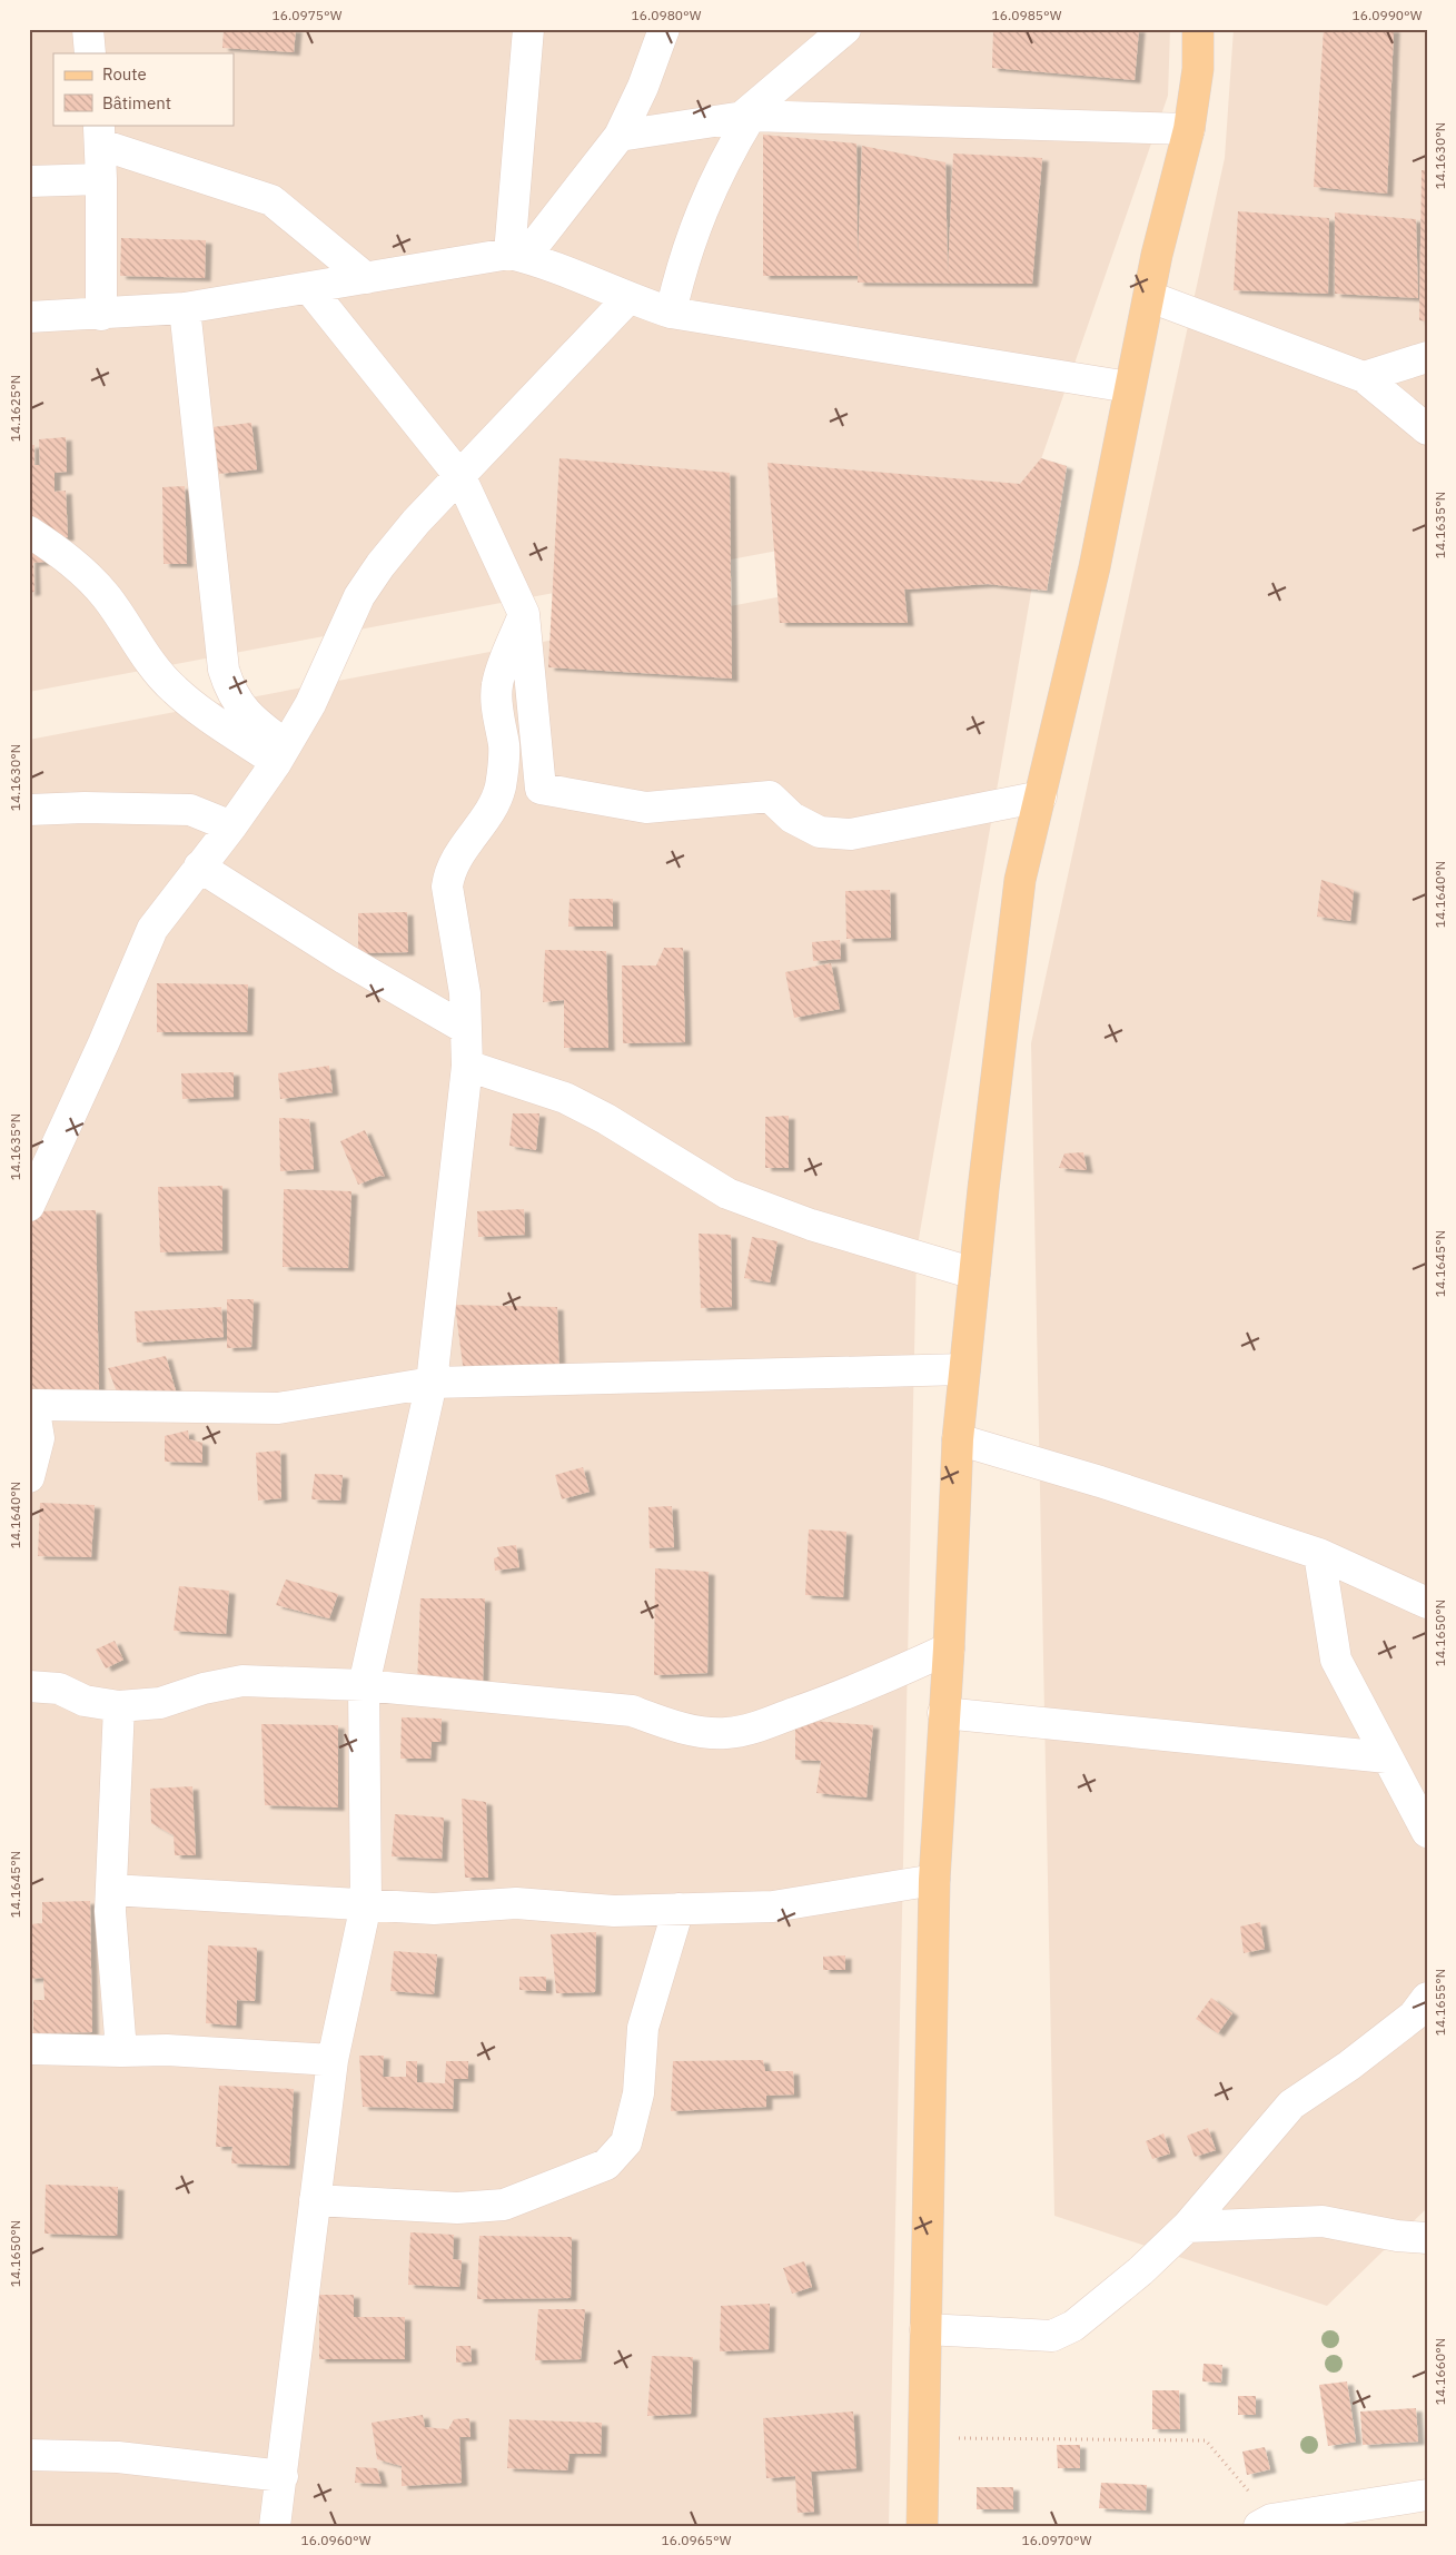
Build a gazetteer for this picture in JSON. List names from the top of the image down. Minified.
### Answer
{"legend":["Route","Bâtiment"],"coordinates":["16.0975°W","16.0980°W","16.0985°W","16.0990°W","14.1630°N","14.1625°N","14.1635°N","14.1640°N","14.1645°N","14.1650°N","14.1655°N","14.1660°N","16.0960°W","16.0965°W","16.0970°W"]}
